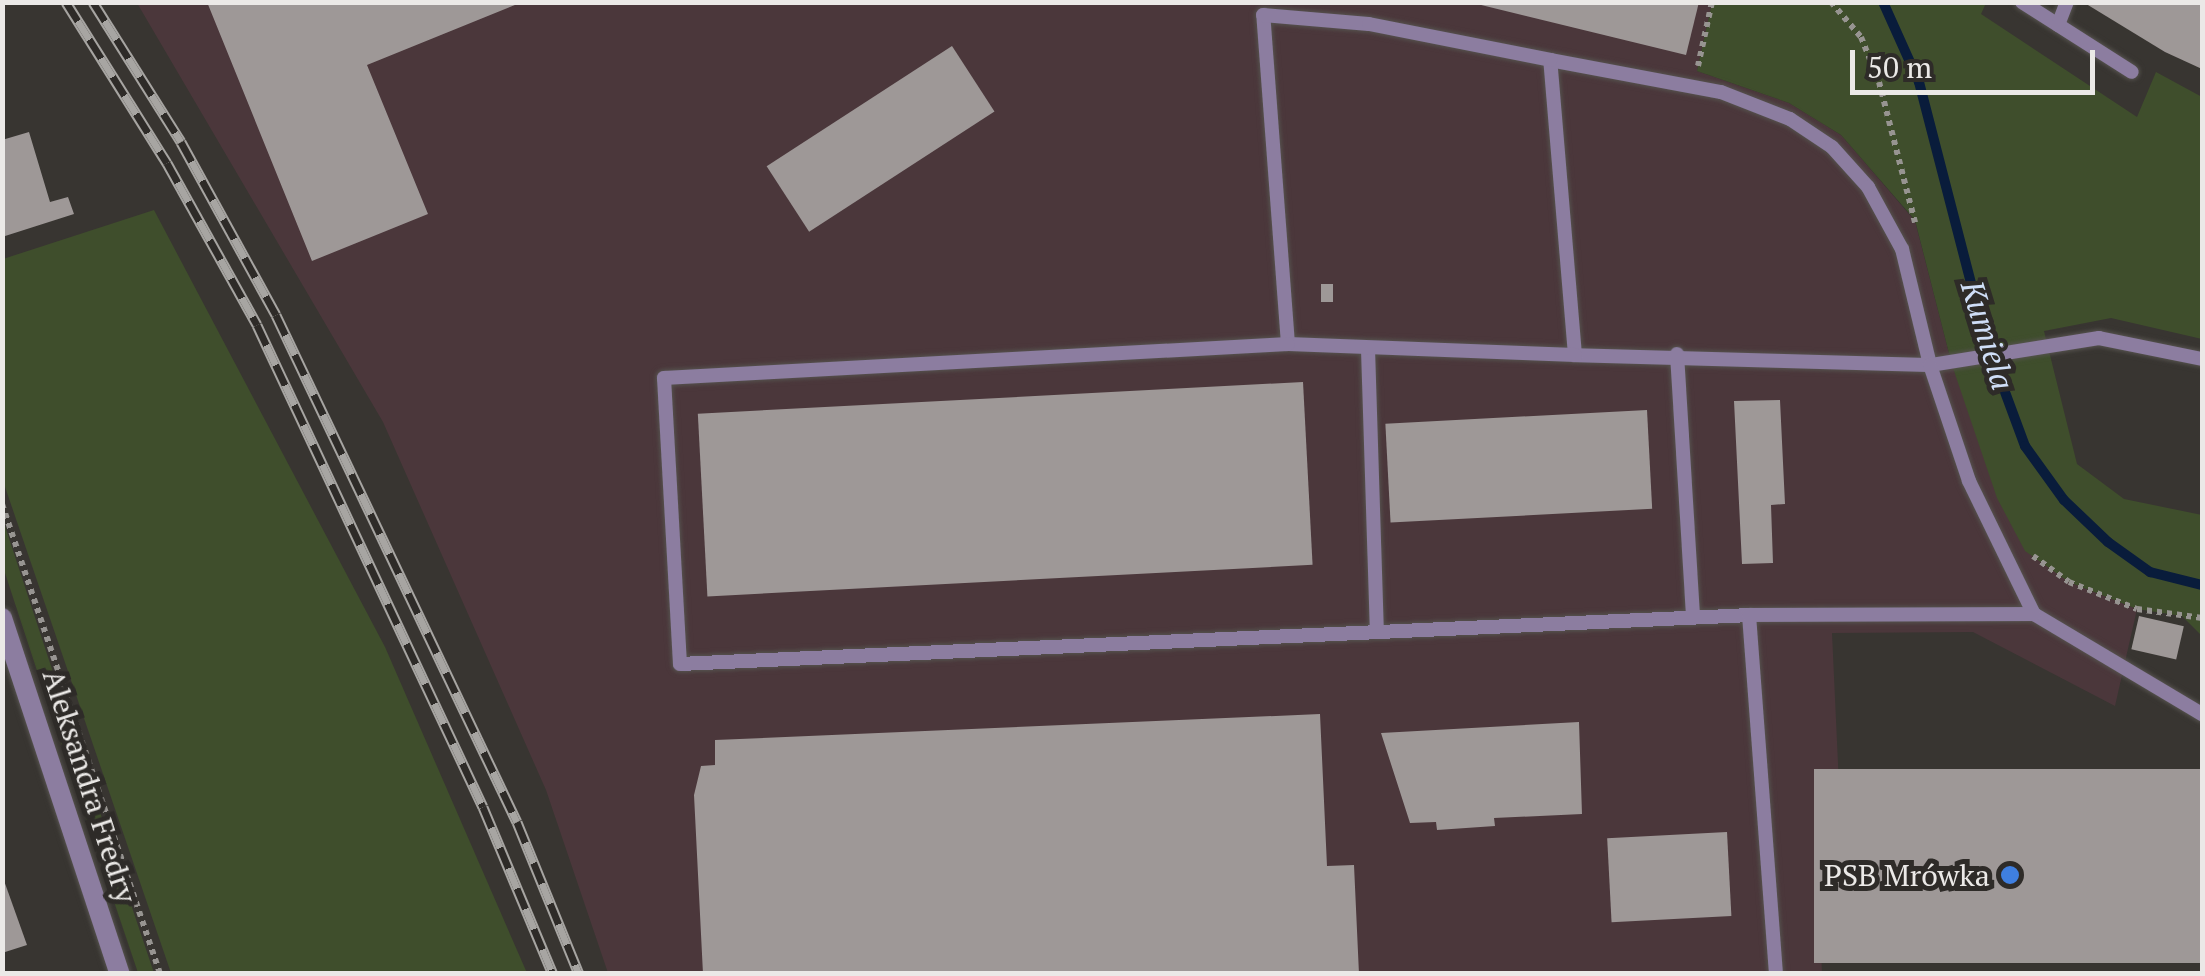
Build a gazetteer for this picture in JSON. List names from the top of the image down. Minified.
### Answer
{"streets":{"street":["Aleksandra Fredry"]},"water":["Kumiela"],"places":["PSB Mrówka"],"scale_bar":"50 m"}
